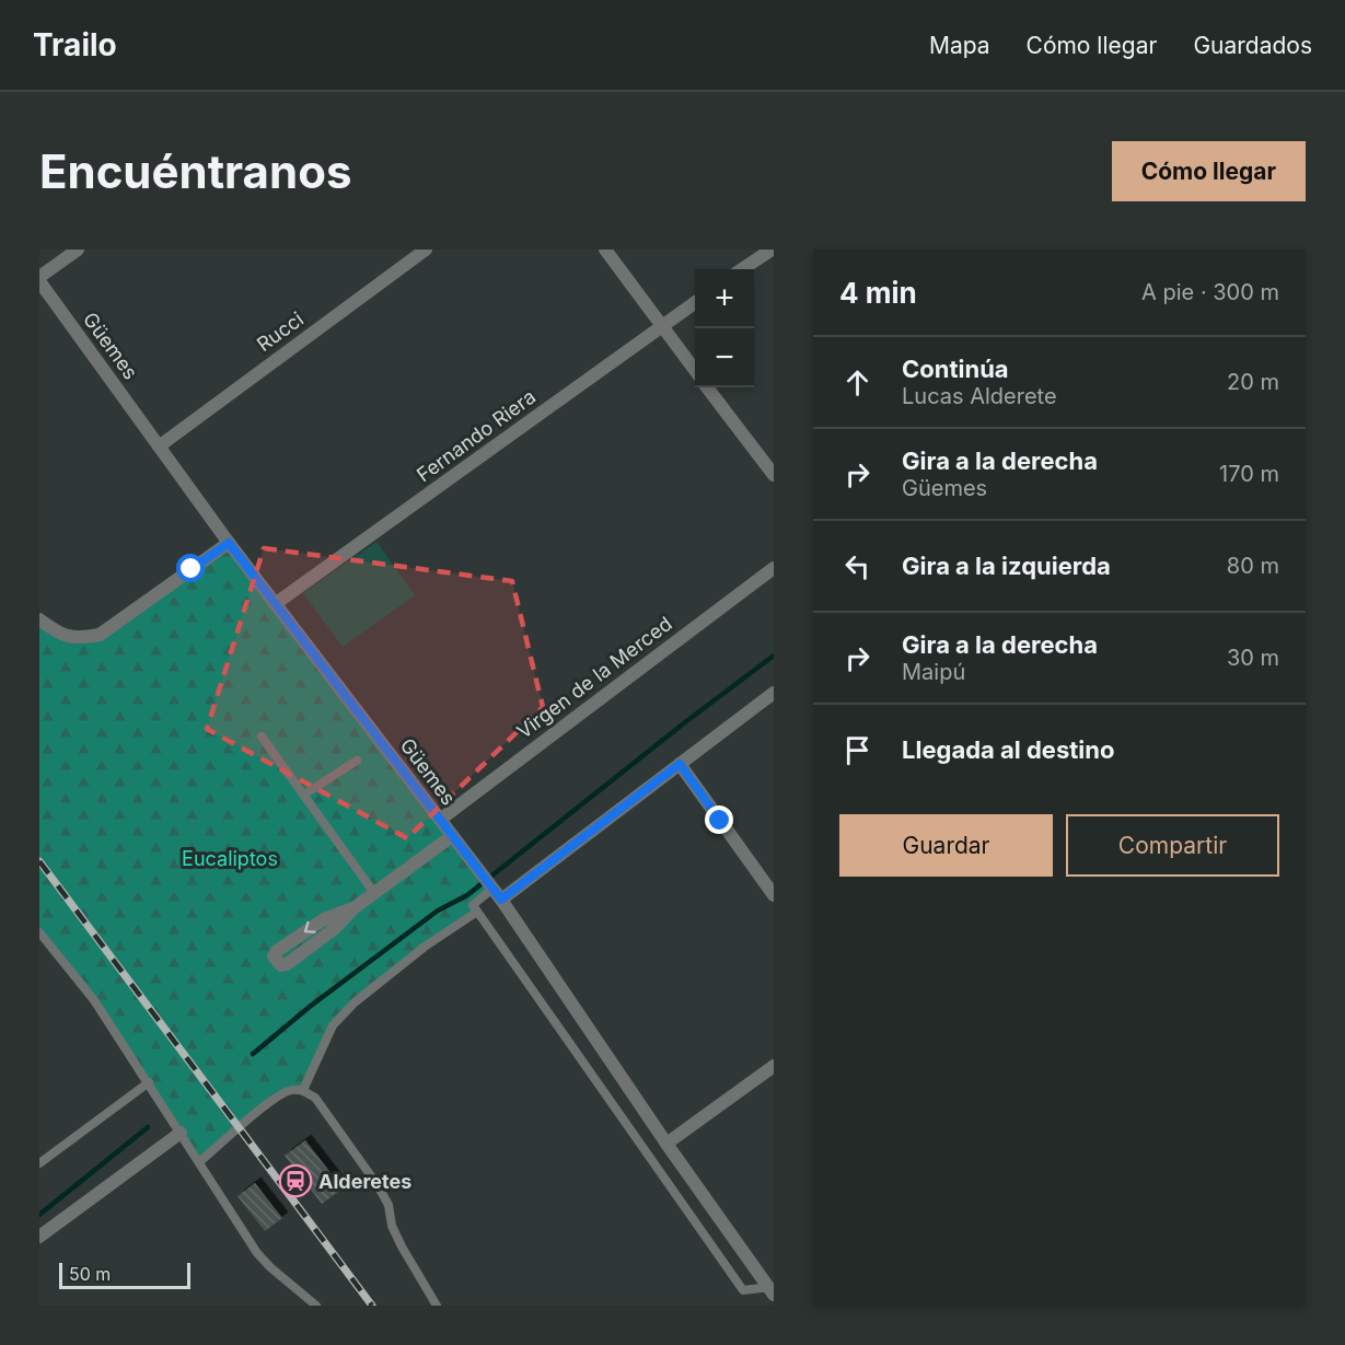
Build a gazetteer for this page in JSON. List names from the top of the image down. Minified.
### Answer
{"streets":{"street":["Rucci","Güemes","Fernando Riera","Virgen de la Merced"]},"crossings":[["Rucci","Güemes"],["Güemes","Fernando Riera"],["Güemes","Virgen de la Merced"]],"parks":["Eucaliptos"],"places":{"station":["Alderetes"]},"scale_bar":"50 m","page":{"header":"Trailo","nav":["Mapa","Cómo llegar","Guardados"],"buttons":["Cómo llegar",["Guardar","Compartir"]],"title":"Encuéntranos","heading":["4 min","A pie · 300 m"],"map_buttons":["+","−"],"list":[["Continúa","Lucas Alderete","20 m"],["Gira a la derecha","Güemes","170 m"],["Gira a la izquierda","80 m"],["Gira a la derecha","Maipú","30 m"],"Llegada al destino"],"scale":"50 m"}}
